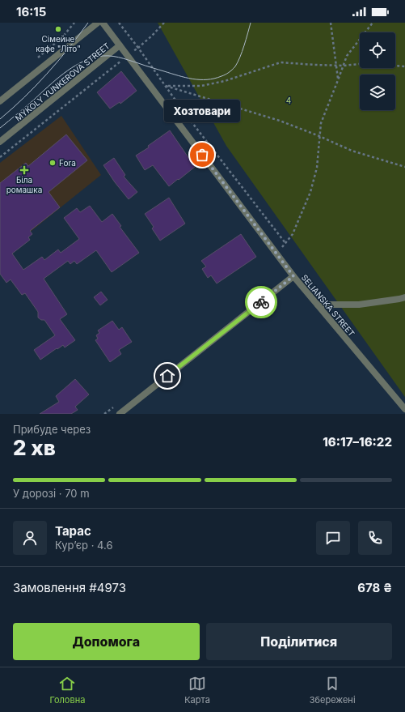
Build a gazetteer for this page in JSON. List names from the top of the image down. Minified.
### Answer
{"streets":{"street":["MYKOLY YUNKEROVA STREET","SELIANSKA STREET"]},"crossings":[["MYKOLY YUNKEROVA STREET","SELIANSKA STREET"]],"parks":["4"],"places":{"other":["Сімейне кафе \"Літо\"","Хозтовари","Fora"],"health":["Біла ромашка"]},"page":{"status":"16:15","bubble":"Хозтовари","heading":["2 хв","Прибуде через","16:17–16:22"],"panel":["Тарас","Кур’єр · 4.6","Замовлення #4973","678 ₴"],"bar":"У дорозі · 70 m","buttons":["Допомога","Поділитися"],"tabs":["Головна","Карта","Збережені"]}}
